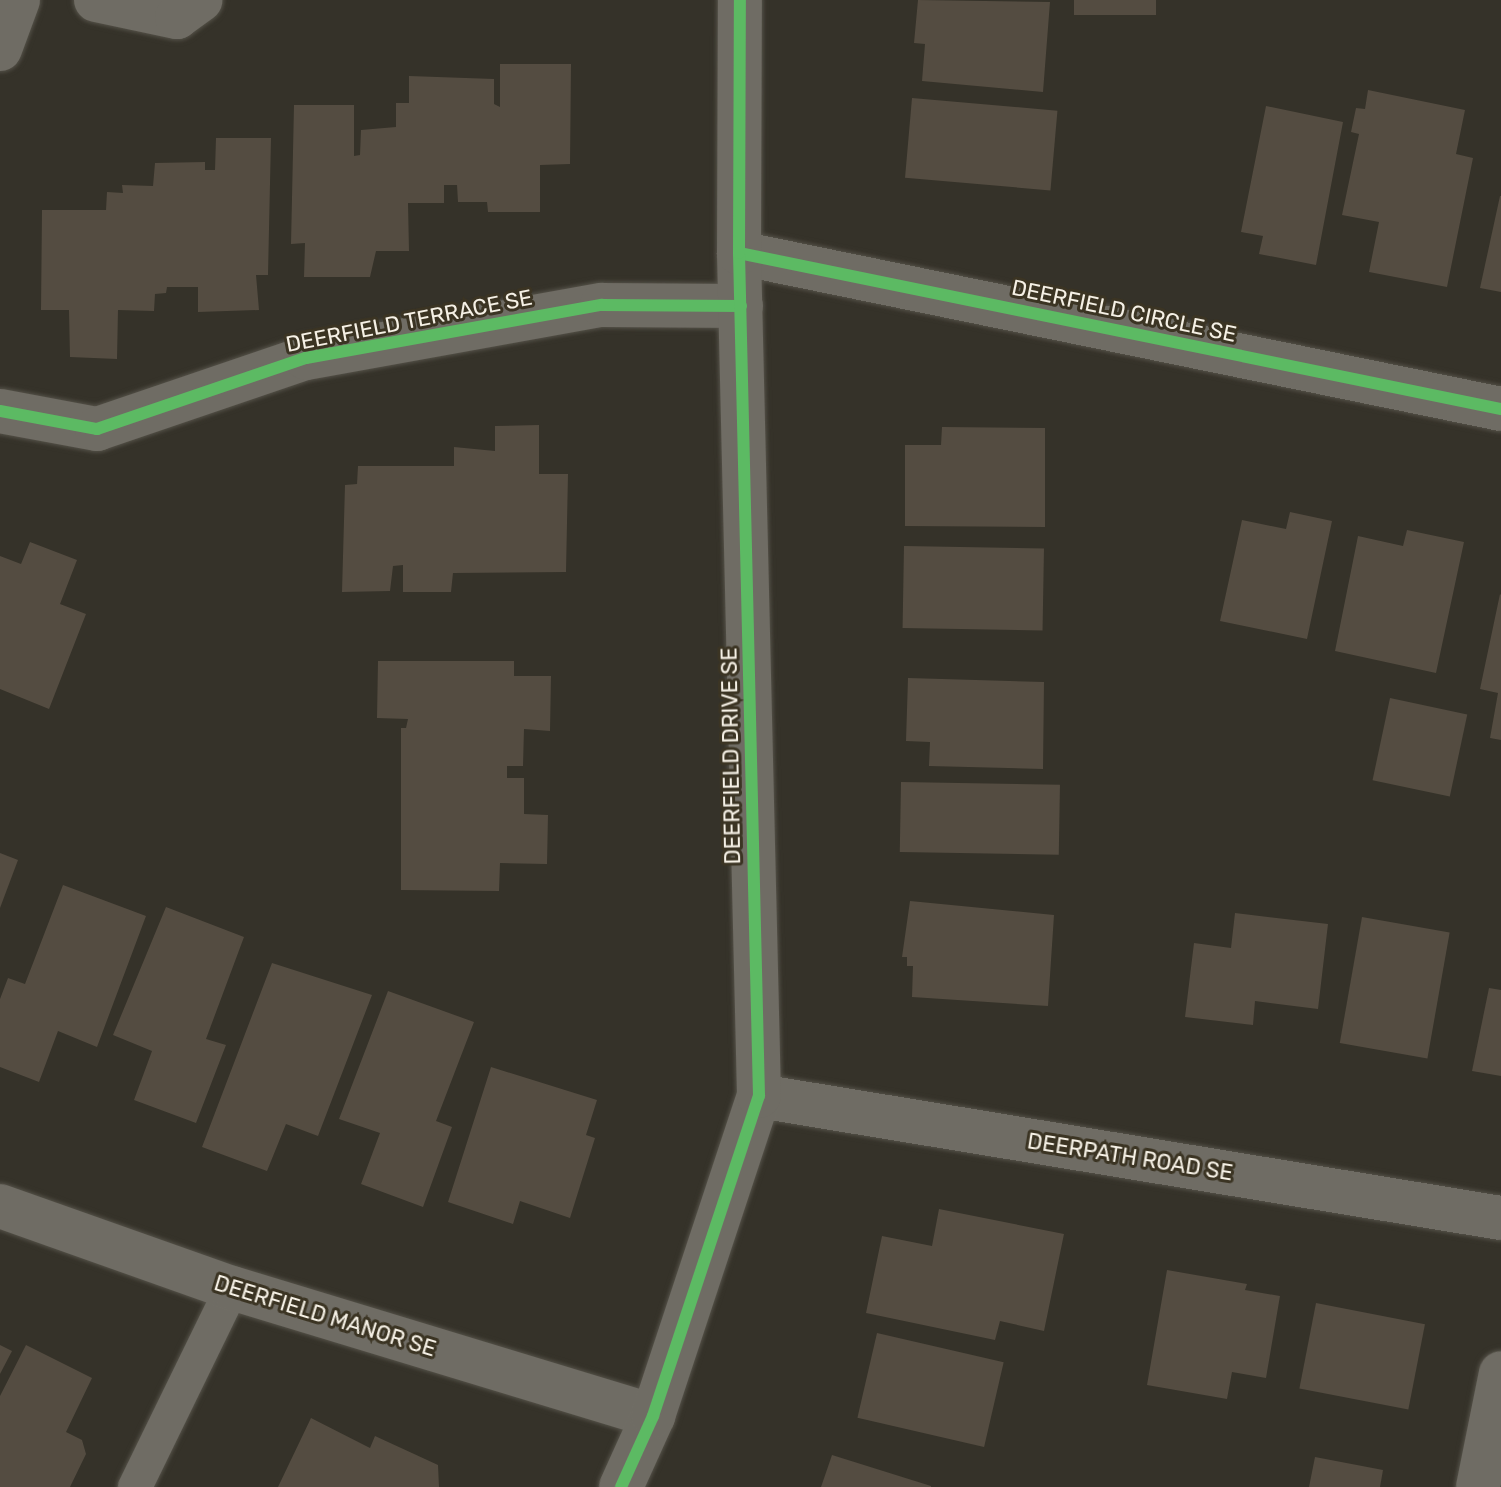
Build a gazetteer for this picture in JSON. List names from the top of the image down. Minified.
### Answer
{"streets":{"street":["DEERFIELD CIRCLE SE","DEERFIELD TERRACE SE","DEERFIELD DRIVE SE","DEERPATH ROAD SE","DEERFIELD MANOR SE"]},"crossings":[["DEERFIELD CIRCLE SE","DEERFIELD DRIVE SE"],["DEERFIELD TERRACE SE","DEERFIELD DRIVE SE"],["DEERFIELD DRIVE SE","DEERPATH ROAD SE"],["DEERFIELD DRIVE SE","DEERFIELD MANOR SE"]]}
